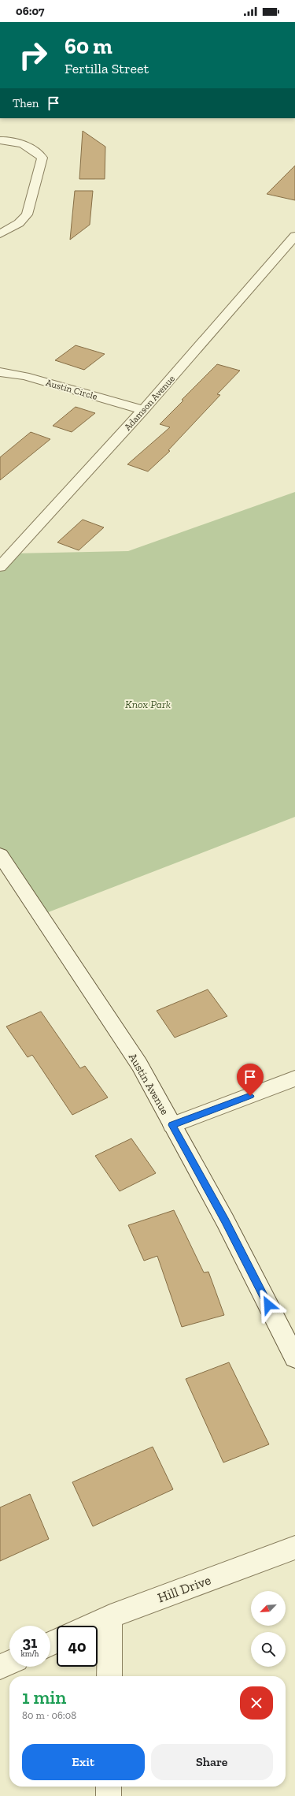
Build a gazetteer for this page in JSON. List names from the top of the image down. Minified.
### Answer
{"streets":{"street":["Austin Circle","Adamson Avenue","Austin Avenue","Hill Drive"]},"crossings":[["Austin Circle","Adamson Avenue"]],"parks":["Knox Park"],"north":"bottom left","page":{"status":"06:07","turn":["60 m","Fertilla Street"],"then":"Then","speed":"31 km/h","limit":"40","heading":["1 min","80 m · 06:08"],"buttons":["Exit","Share"]}}
